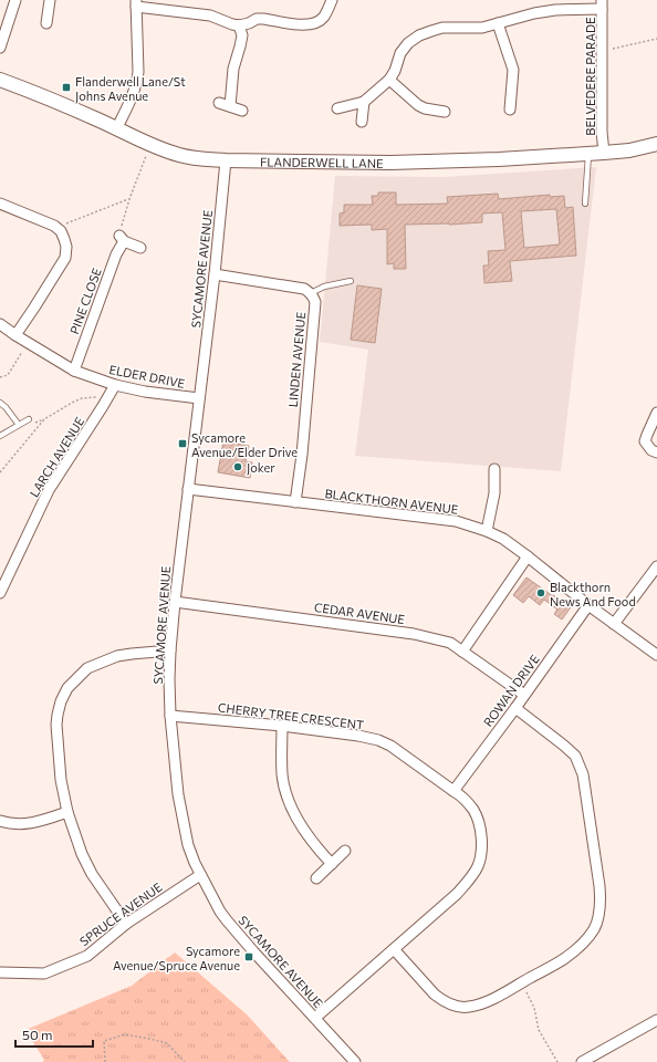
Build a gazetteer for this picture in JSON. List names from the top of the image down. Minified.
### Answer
{"streets":{"street":["BELVEDERE PARADE","FLANDERWELL LANE","SYCAMORE AVENUE","PINE CLOSE","LINDEN AVENUE","ELDER DRIVE","LARCH AVENUE","BLACKTHORN AVENUE","CEDAR AVENUE","ROWAN DRIVE","CHERRY TREE CRESCENT","SPRUCE AVENUE"]},"crossings":[["BELVEDERE PARADE","FLANDERWELL LANE"],["FLANDERWELL LANE","SYCAMORE AVENUE"],["SYCAMORE AVENUE","ELDER DRIVE"],["SYCAMORE AVENUE","BLACKTHORN AVENUE"],["SYCAMORE AVENUE","CEDAR AVENUE"],["SYCAMORE AVENUE","CHERRY TREE CRESCENT"],["SYCAMORE AVENUE","SPRUCE AVENUE"],["PINE CLOSE","ELDER DRIVE"],["LINDEN AVENUE","BLACKTHORN AVENUE"],["ELDER DRIVE","LARCH AVENUE"],["BLACKTHORN AVENUE","ROWAN DRIVE"],["CEDAR AVENUE","ROWAN DRIVE"],["ROWAN DRIVE","CHERRY TREE CRESCENT"]],"places":{"transit":["Flanderwell Lane/St Johns Avenue","Sycamore Avenue/Elder Drive","Sycamore Avenue/Spruce Avenue"],"other":["Joker","Blackthorn News And Food"]},"scale_bar":"50 m"}
